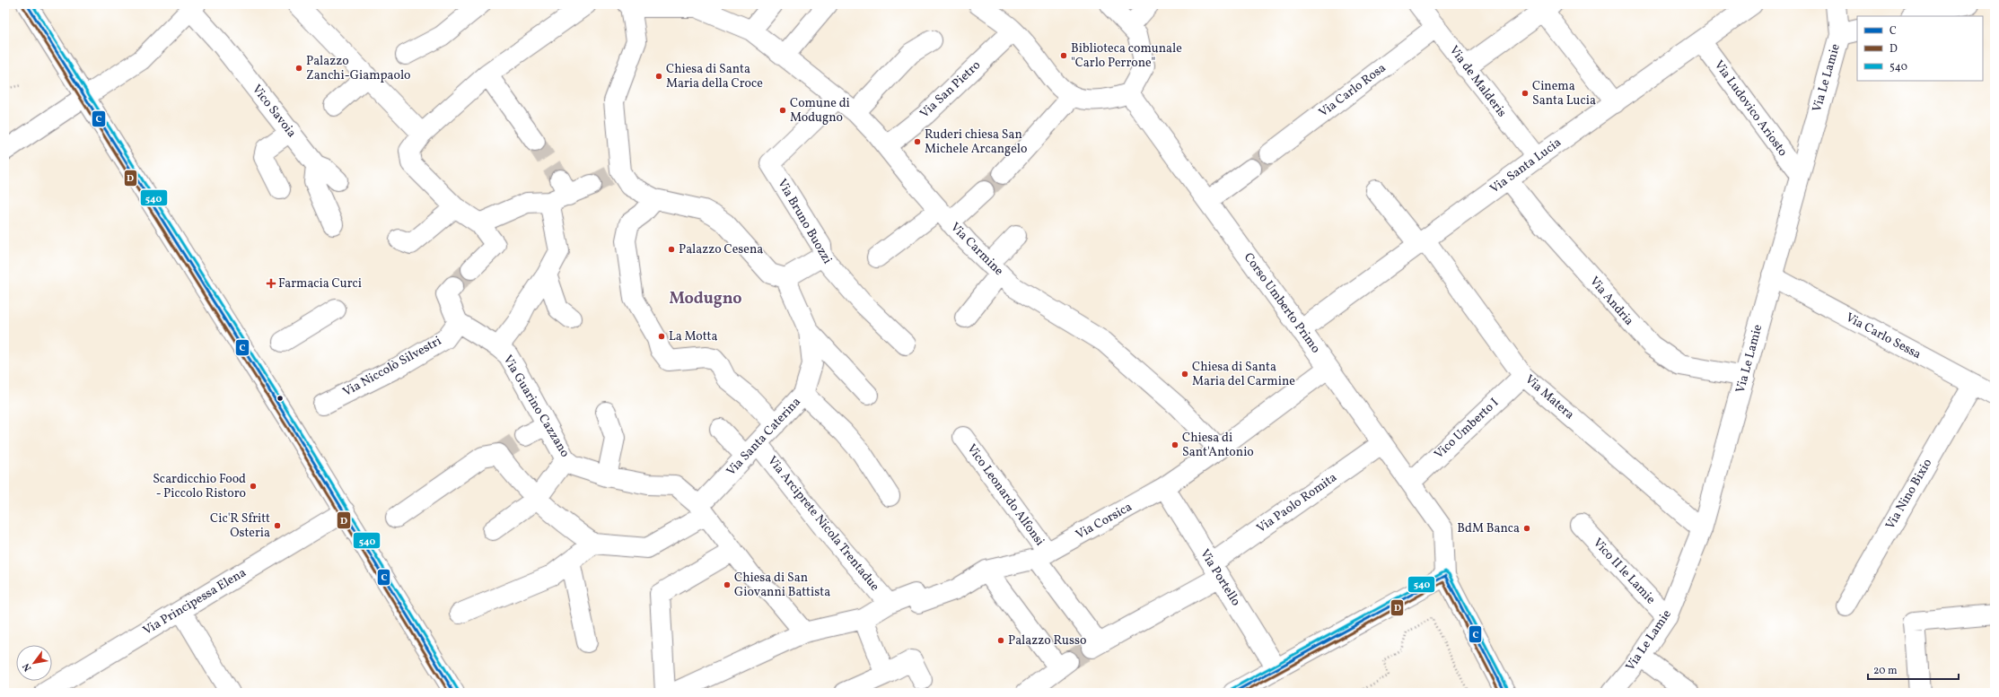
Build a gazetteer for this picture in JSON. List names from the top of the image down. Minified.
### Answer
{"streets":{"street":["Via Le Lamie","Via de Malderis","Via San Pietro","Via Carlo Rosa","Via Ludovico Ariosto","Vico Savoia","Via Santa Lucia","Via Bruno Buozzi","Via Carmine","Via Andria","Corso Umberto Primo","Via Carlo Sessa","Via Niccolò Silvestri","Via Matera","Via Guarino Cazzano","Vico Umberto I","Via Santa Caterina","Via Nino Bixio","Vico Leonardo Alfonsi","Via Paolo Romita","Via Corsica","Via Arciprete Nicola Trentadue","Vico II le Lamie","Via Portello","Via Principessa Elena"]},"crossings":[["Via Le Lamie","Via Ludovico Ariosto"],["Via Le Lamie","Via Andria"],["Via Le Lamie","Via Carlo Sessa"],["Via Le Lamie","Via Matera"],["Via Le Lamie","Vico II le Lamie"],["Via de Malderis","Via Carlo Rosa"],["Via de Malderis","Via Santa Lucia"],["Via San Pietro","Via Carmine"],["Via Ludovico Ariosto","Via Santa Lucia"],["Via Santa Lucia","Via Andria"],["Via Santa Lucia","Corso Umberto Primo"],["Via Santa Lucia","Via Matera"],["Via Bruno Buozzi","Via Carmine"],["Via Carmine","Via Corsica"],["Corso Umberto Primo","Vico Umberto I"],["Corso Umberto Primo","Via Paolo Romita"],["Corso Umberto Primo","Via Corsica"],["Via Carlo Sessa","Via Nino Bixio"],["Via Matera","Vico Umberto I"],["Via Guarino Cazzano","Via Santa Caterina"],["Via Guarino Cazzano","Via Corsica"],["Via Santa Caterina","Via Arciprete Nicola Trentadue"],["Vico Leonardo Alfonsi","Via Paolo Romita"],["Vico Leonardo Alfonsi","Via Corsica"],["Via Paolo Romita","Via Portello"],["Via Corsica","Via Arciprete Nicola Trentadue"],["Via Corsica","Via Portello"]],"districts":["Modugno"],"places":{"other":["Biblioteca comunale \"Carlo Perrone\"","Palazzo Zanchi-Giampaolo","Chiesa di Santa Maria della Croce","Cinema Santa Lucia","Comune di Modugno","Ruderi chiesa San Michele Arcangelo","Palazzo Cesena","La Motta","Chiesa di Santa Maria del Carmine","Chiesa di Sant'Antonio","Scardicchio Food - Piccolo Ristoro","Cic'R Sfritt Osteria","BdM Banca","Chiesa di San Giovanni Battista","Palazzo Russo"],"health":["Farmacia Curci"]},"lines":["transit line C","transit line 540","transit line D"],"legend":["C","D","540"],"scale_bar":"20 m","north":"bottom left"}
